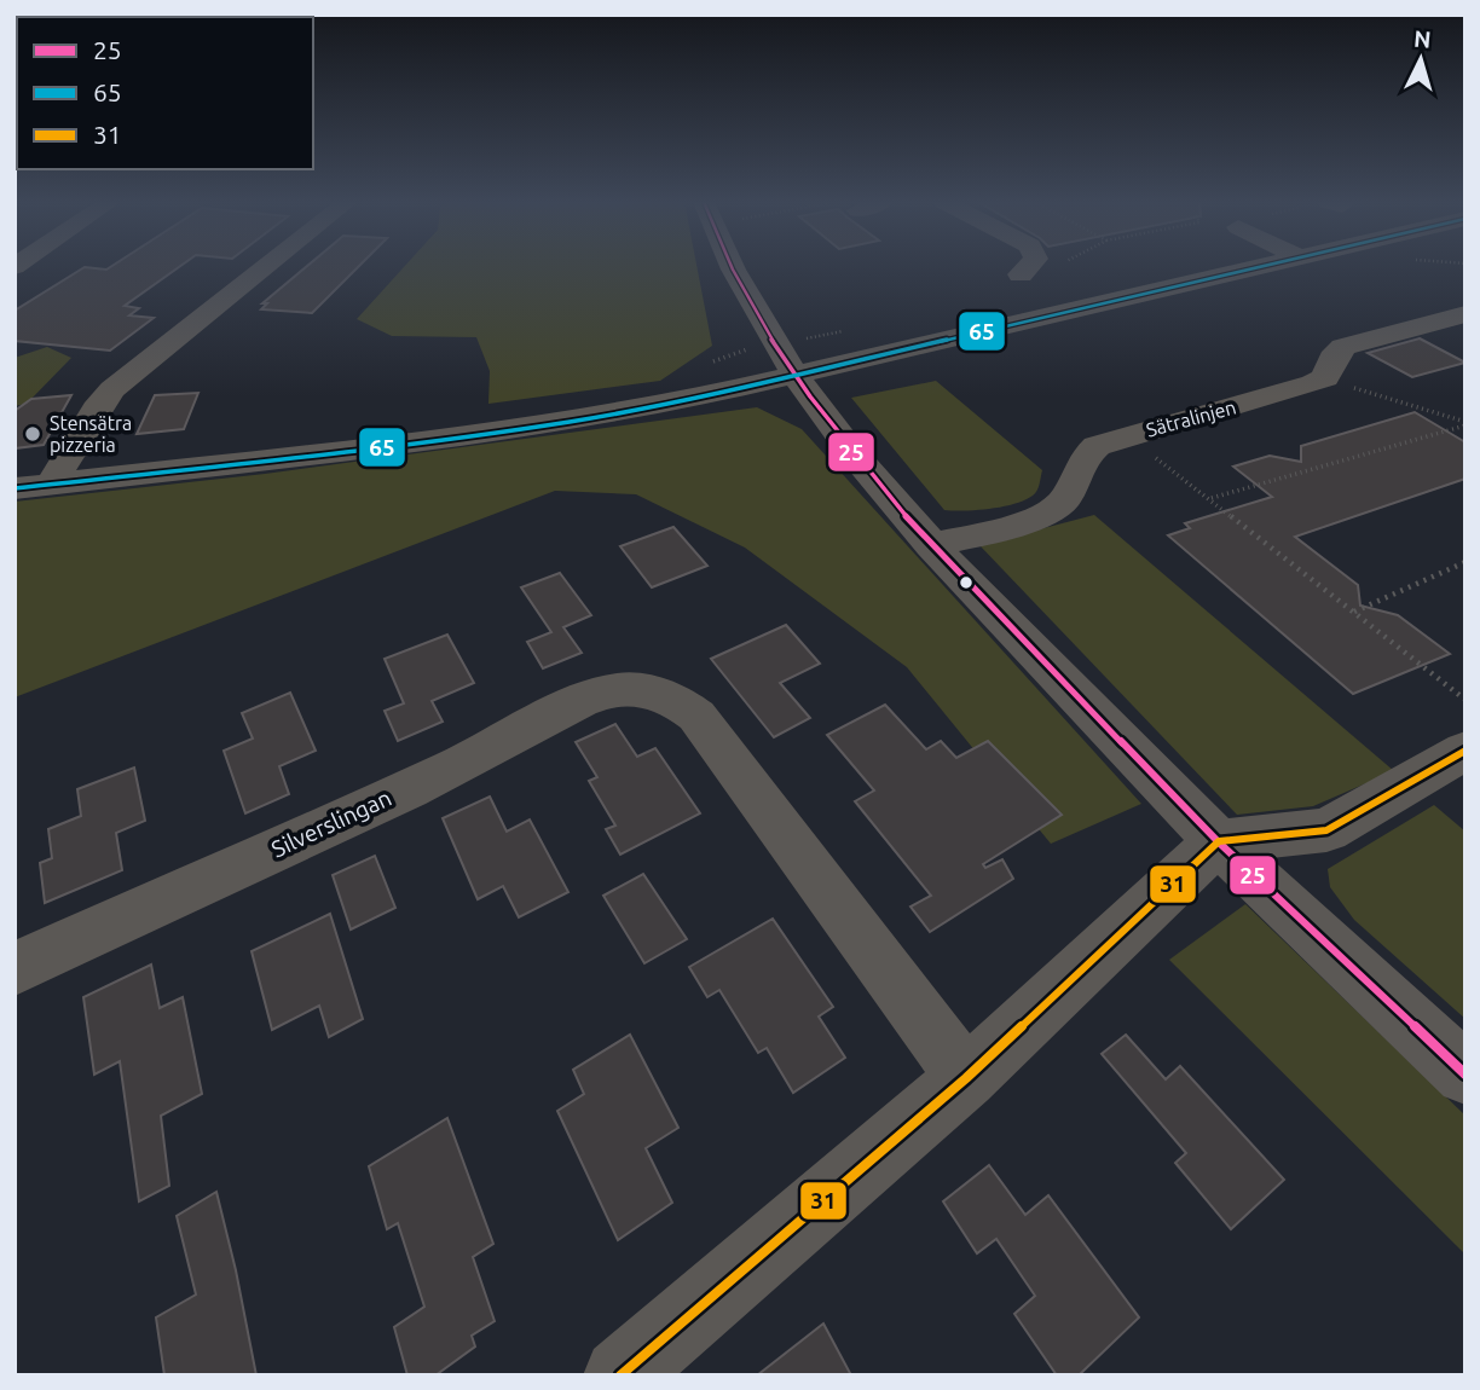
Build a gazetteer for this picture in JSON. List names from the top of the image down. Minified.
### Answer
{"streets":{"street":["Sätralinjen","Silverslingan"]},"places":["Stensätra pizzeria"],"lines":["transit line 25","transit line 65","transit line 31"],"legend":["25","65","31"],"north":"top"}
